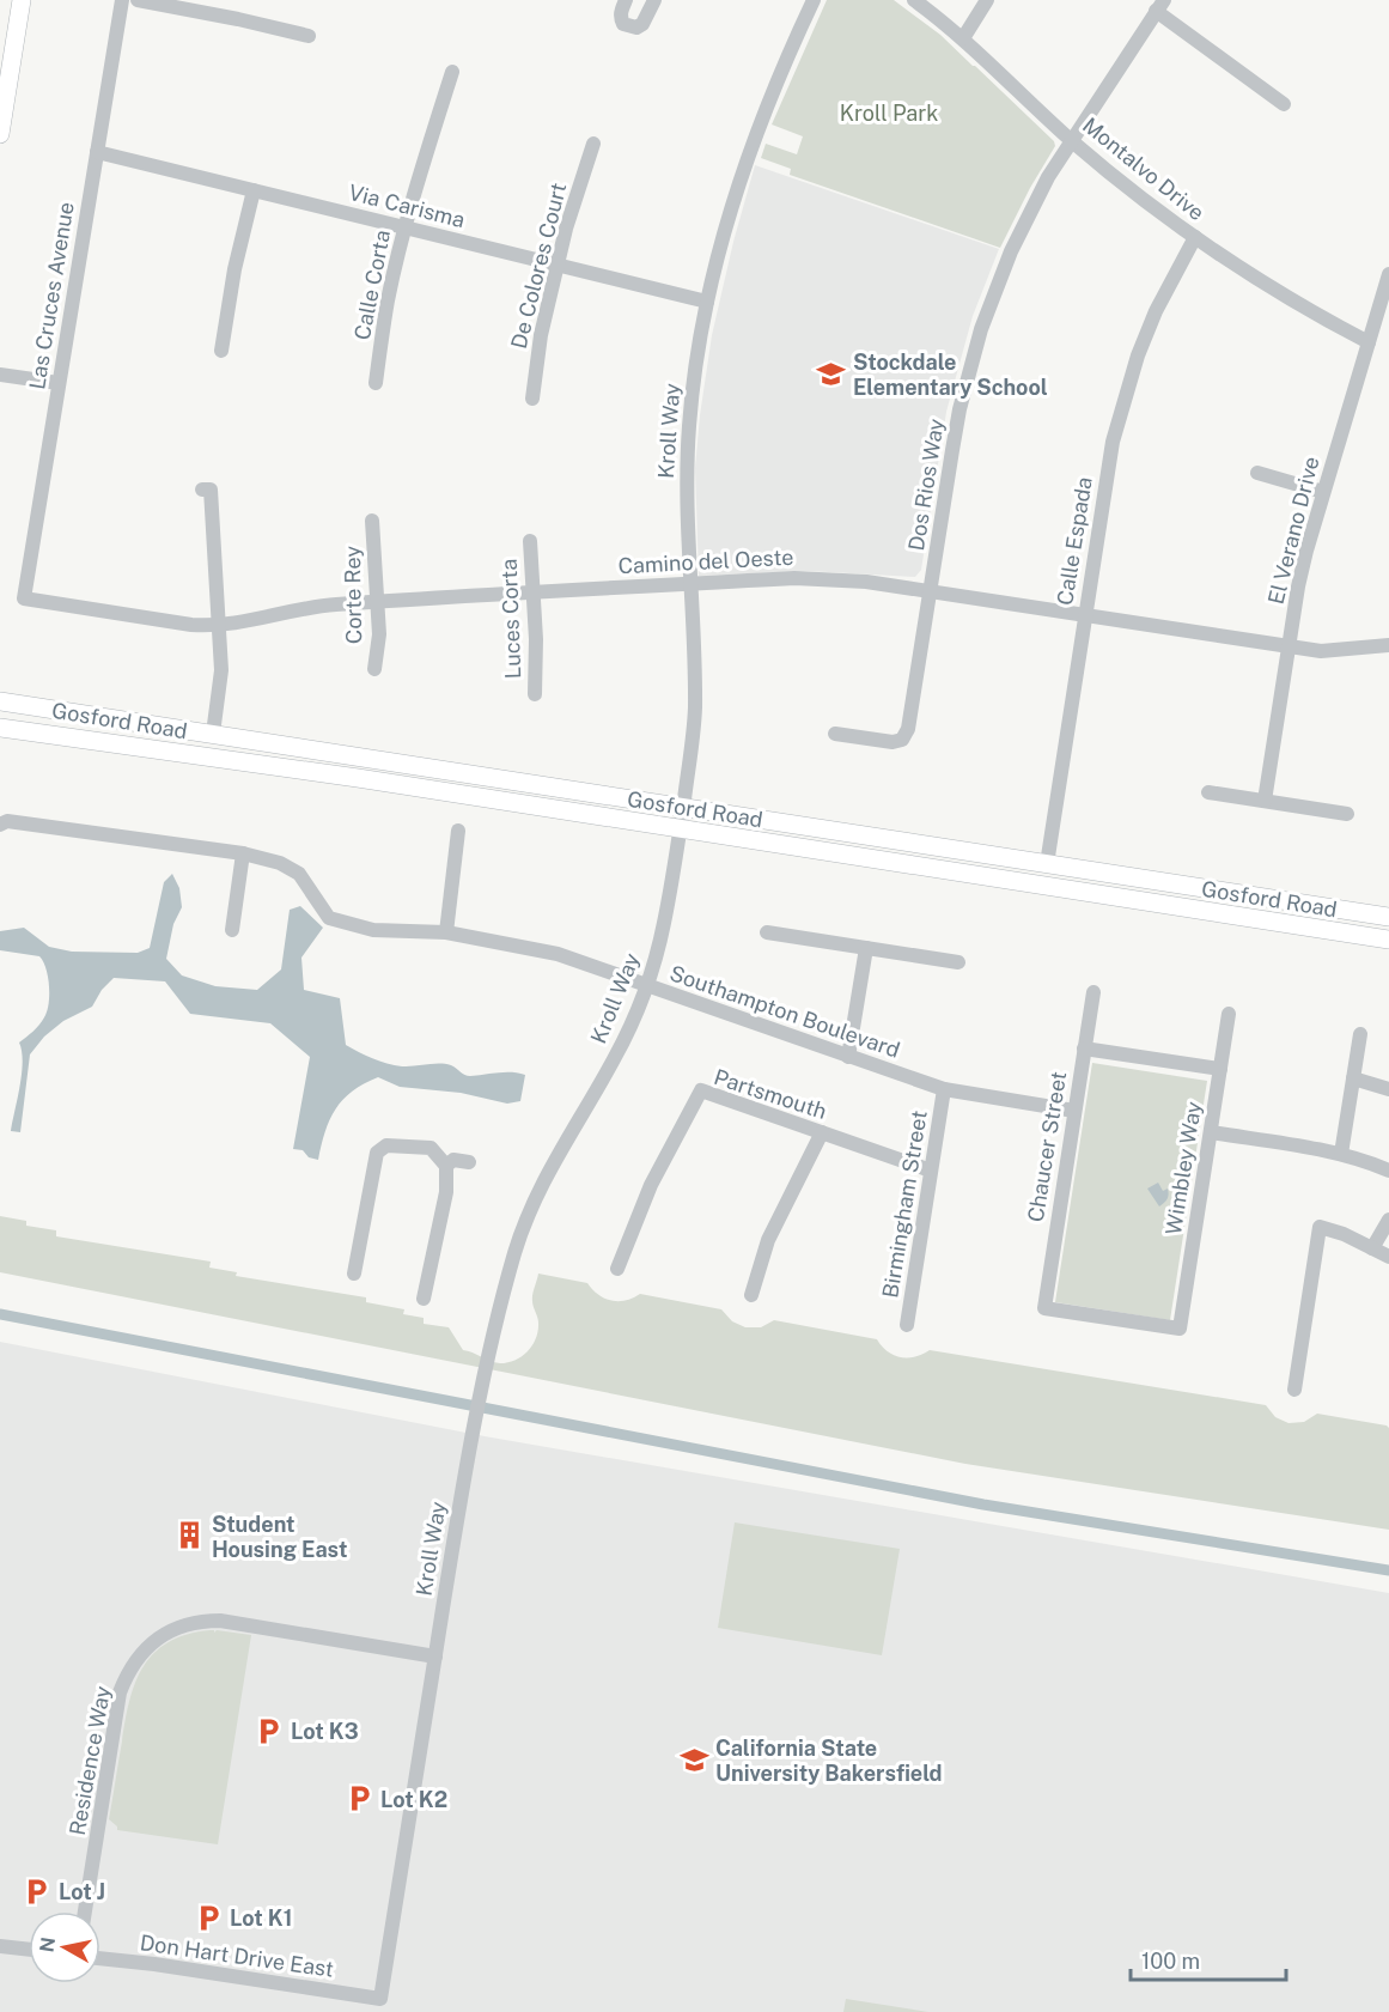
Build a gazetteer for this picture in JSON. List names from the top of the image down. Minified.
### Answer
{"streets":{"main road":["Gosford Road"],"street":["Montalvo Drive","Via Carisma","De Colores Court","Calle Corta","Las Cruces Avenue","Kroll Way","Dos Rios Way","El Verano Drive","Calle Espada","Camino del Oeste","Corte Rey","Luces Corta","Southampton Boulevard","Partsmouth","Chaucer Street","Wimbley Way","Birmingham Street","Residence Way","Don Hart Drive East"]},"crossings":[["Montalvo Drive","Dos Rios Way"],["Montalvo Drive","El Verano Drive"],["Montalvo Drive","Calle Espada"],["Via Carisma","De Colores Court"],["Via Carisma","Calle Corta"],["Via Carisma","Las Cruces Avenue"],["Via Carisma","Kroll Way"],["Las Cruces Avenue","Camino del Oeste"],["Kroll Way","Camino del Oeste"],["Kroll Way","Gosford Road"],["Kroll Way","Southampton Boulevard"],["Kroll Way","Residence Way"],["Kroll Way","Don Hart Drive East"],["Dos Rios Way","Camino del Oeste"],["El Verano Drive","Camino del Oeste"],["Calle Espada","Camino del Oeste"],["Calle Espada","Gosford Road"],["Camino del Oeste","Corte Rey"],["Camino del Oeste","Luces Corta"],["Southampton Boulevard","Chaucer Street"],["Southampton Boulevard","Birmingham Street"],["Partsmouth","Birmingham Street"],["Chaucer Street","Wimbley Way"]],"parks":["Kroll Park"],"places":{"school or university":["Stockdale Elementary School","California State University Bakersfield"],"building":["Student Housing East"],"parking":["Lot K3","Lot K2","Lot J","Lot K1"]},"scale_bar":"100 m","north":"left"}
